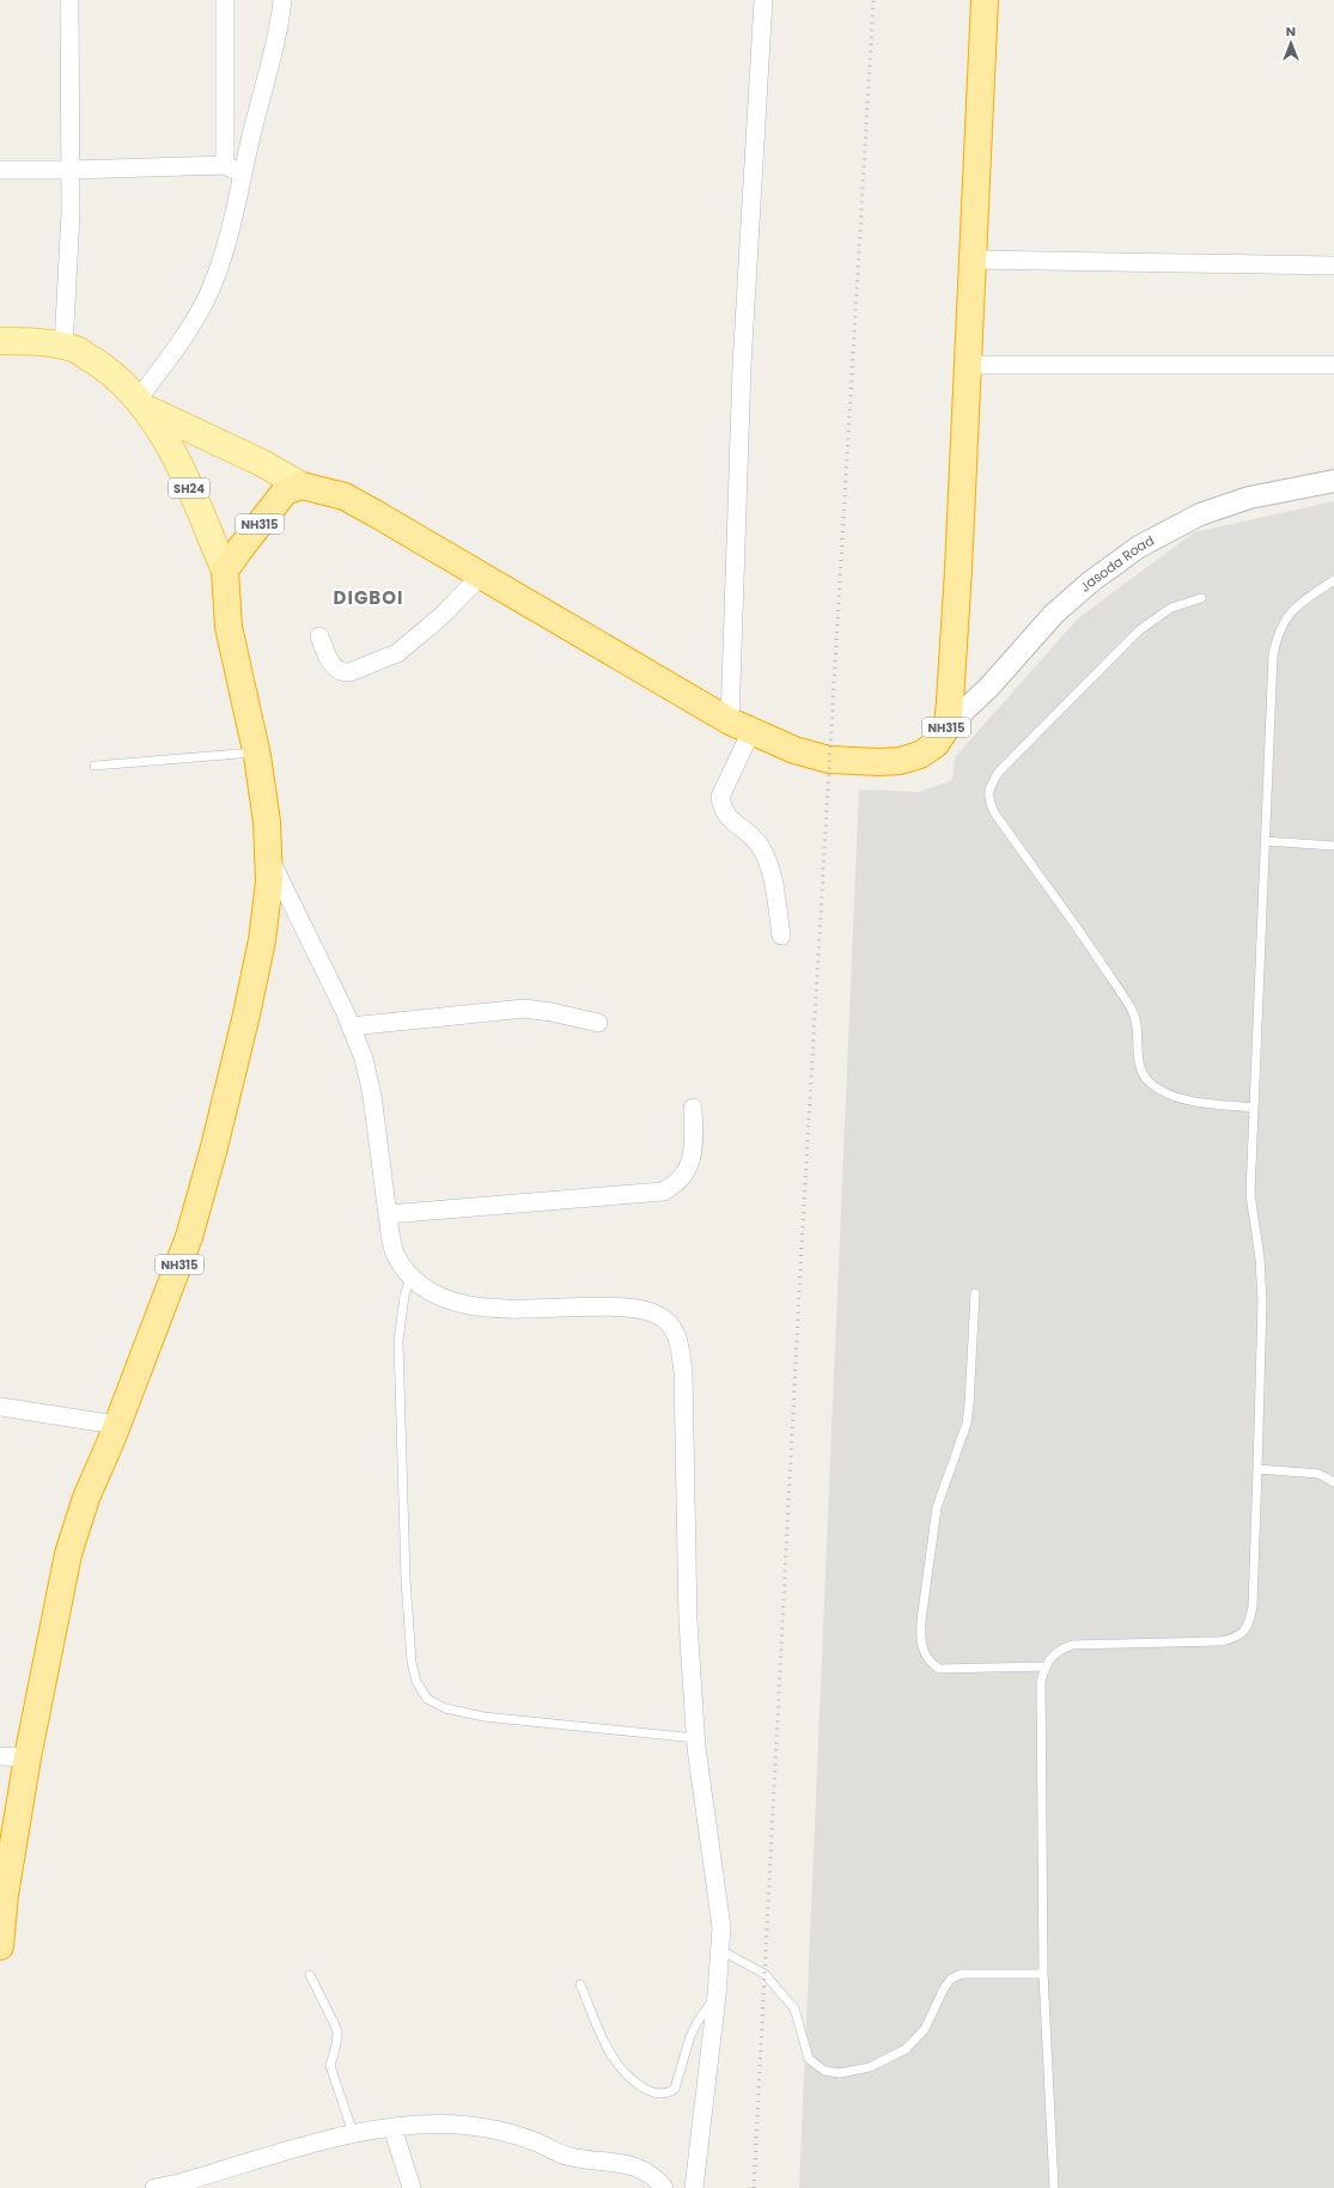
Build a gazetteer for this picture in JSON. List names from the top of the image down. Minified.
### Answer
{"streets":{"highway":["NH315"],"main road":["SH24"],"street":["Jasoda Road"]},"crossings":[["SH24","NH315"],["NH315","Jasoda Road"]],"districts":["DIGBOI"],"north":"top"}
